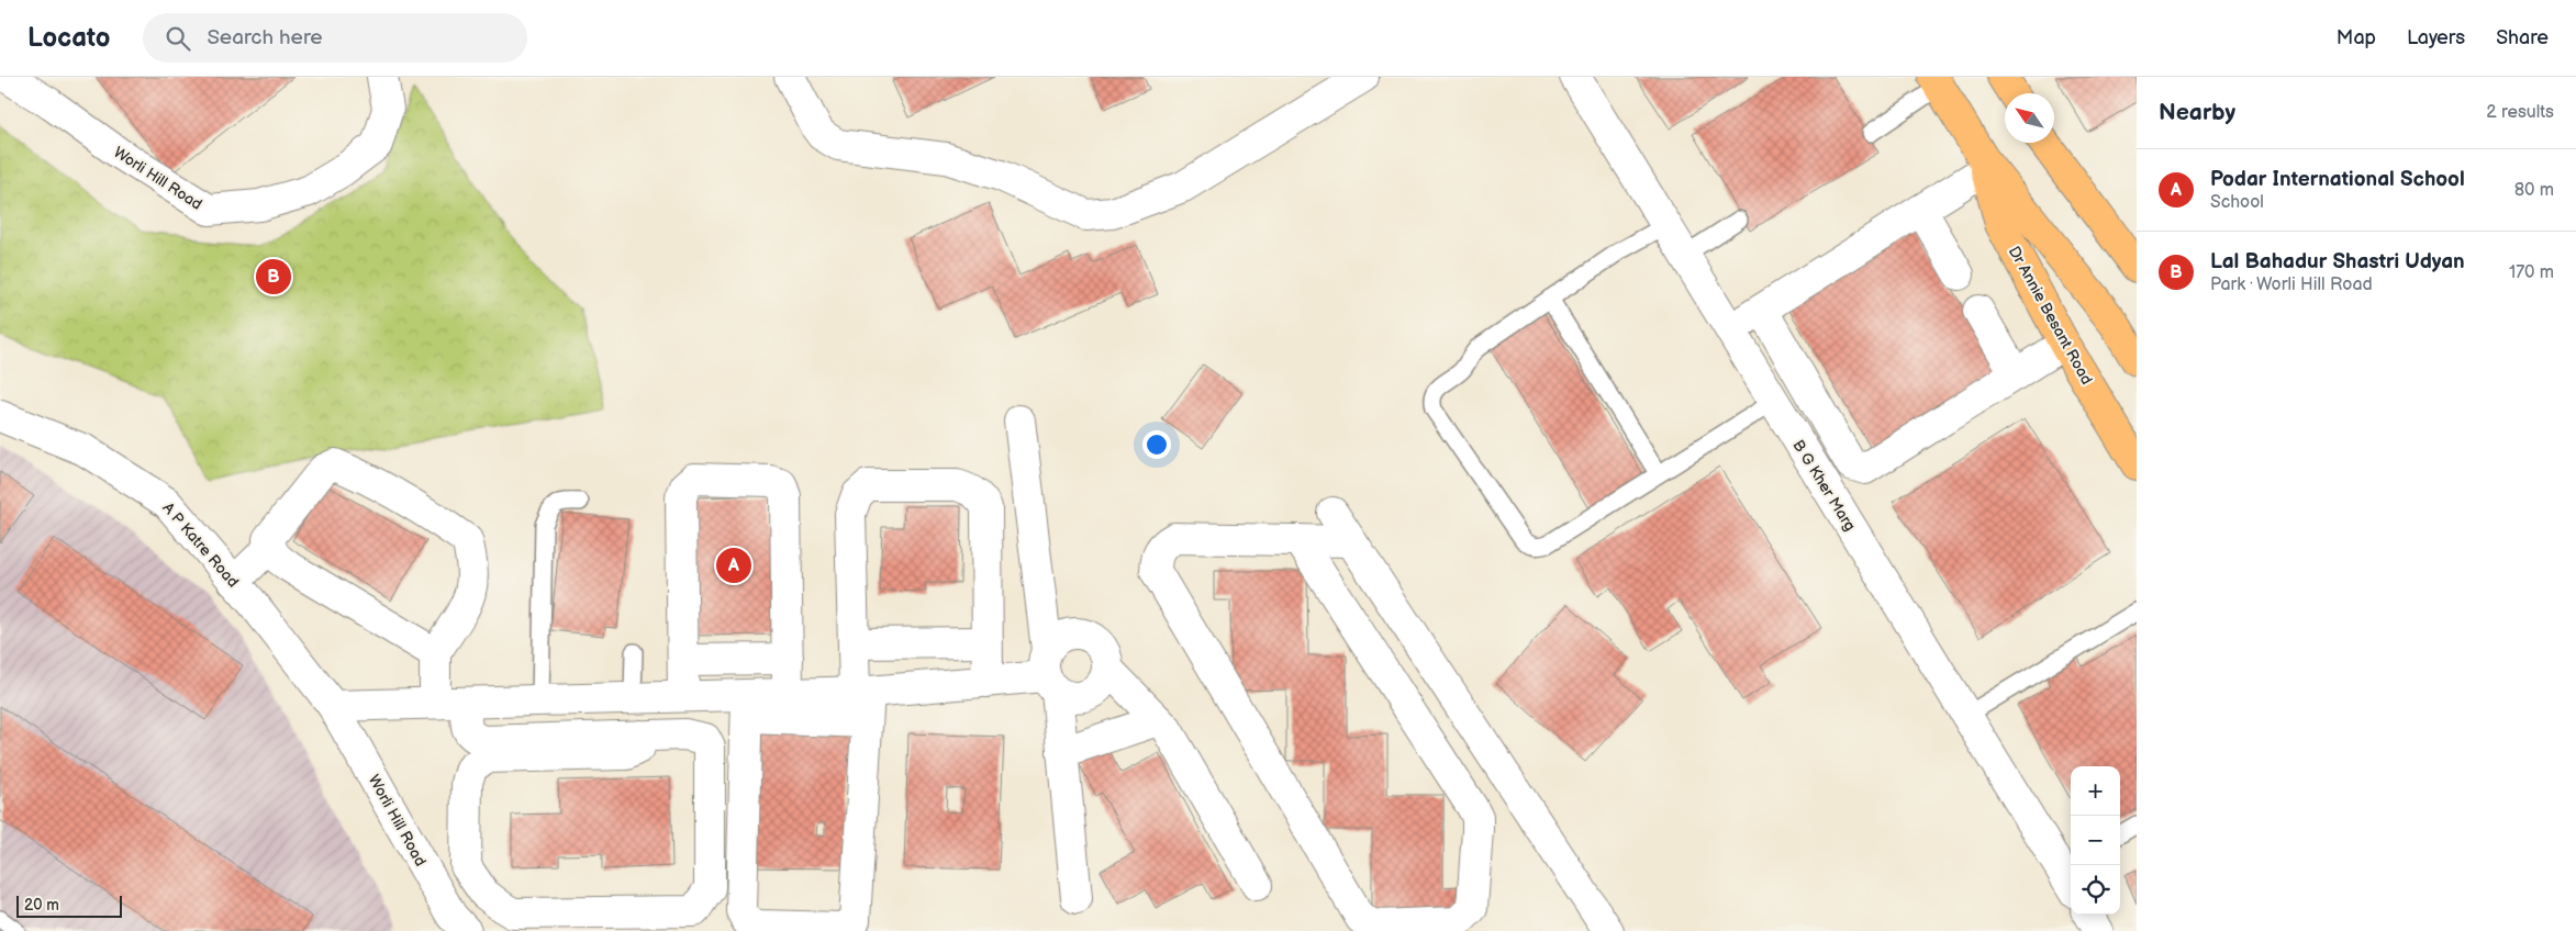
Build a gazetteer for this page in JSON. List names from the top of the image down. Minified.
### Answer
{"streets":{"main road":["Dr Annie Besant Road"],"street":["Worli Hill Road","B G Kher Marg","A P Katre Road"]},"crossings":[["Worli Hill Road","A P Katre Road"]],"scale_bar":"20 m","north":"top left","page":{"header":"Locato","search":"Search here","nav":["Map","Layers","Share"],"heading":["Nearby","2 results"],"list":[{"mark":"A","name":"Podar International School","note":"School","value":"80 m"},{"mark":"B","name":"Lal Bahadur Shastri Udyan","note":"Park · Worli Hill Road","value":"170 m"}],"pins":["B","A"],"map_buttons":["+","−"],"scale":"20 m"}}
